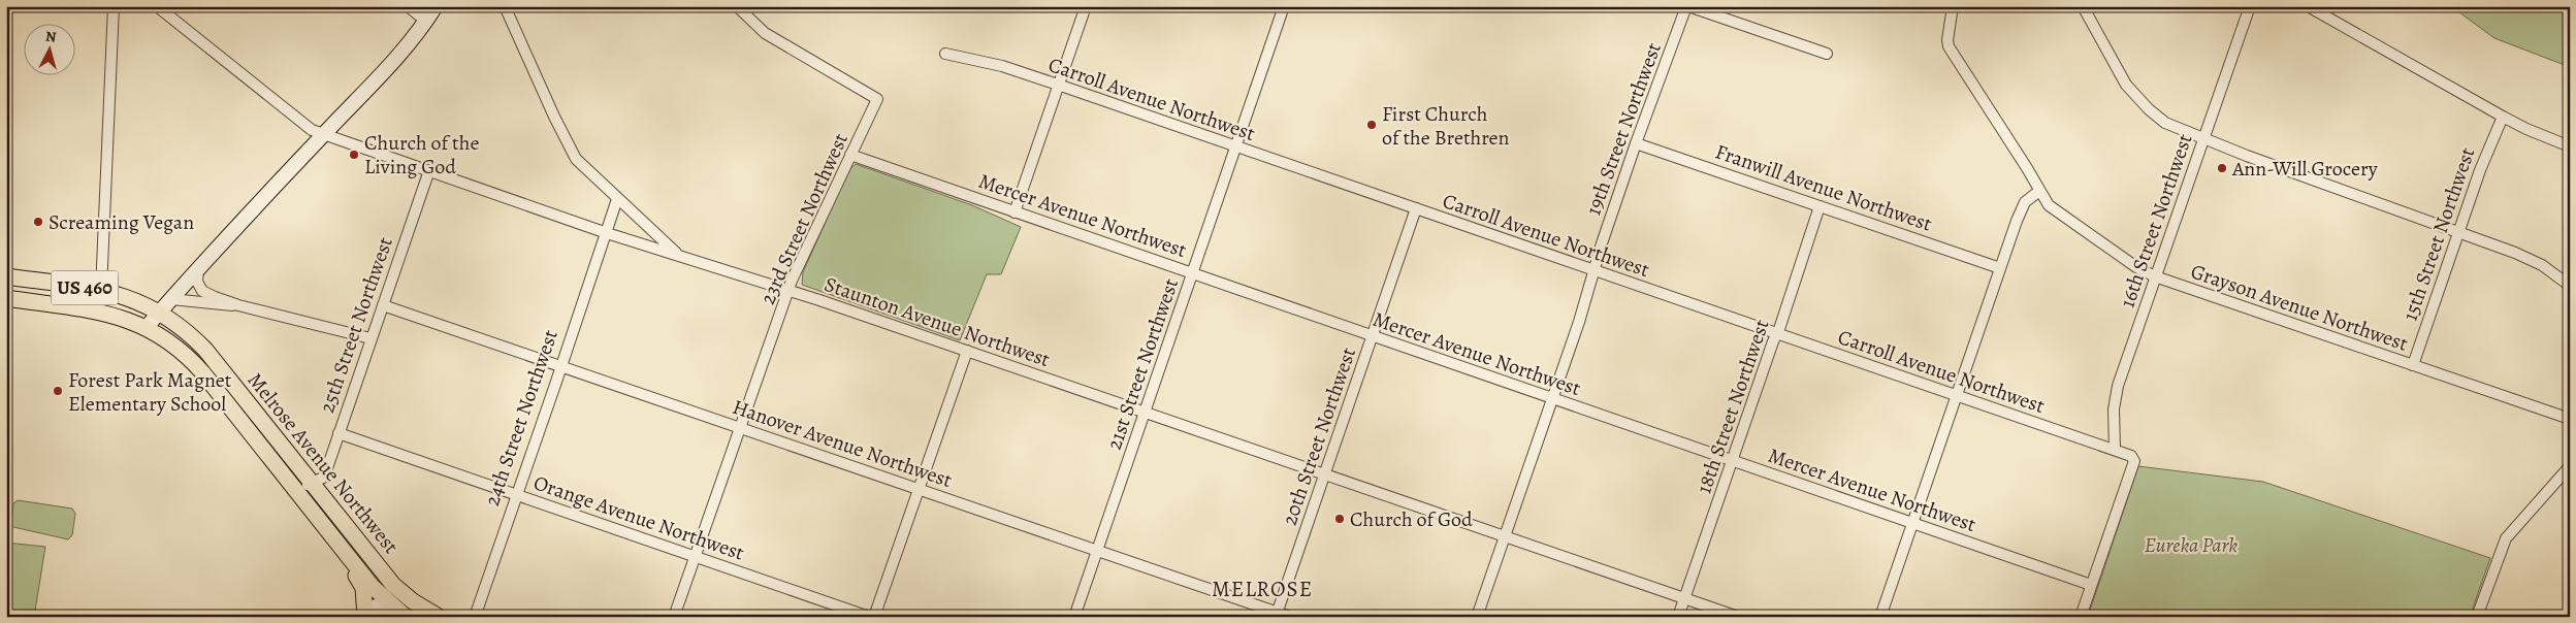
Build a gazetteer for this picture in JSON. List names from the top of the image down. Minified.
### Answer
{"streets":{"main road":["US 460","Melrose Avenue Northwest"],"street":["Carroll Avenue Northwest","19th Street Northwest","Franwill Avenue Northwest","Mercer Avenue Northwest","23rd Street Northwest","16th Street Northwest","15th Street Northwest","Grayson Avenue Northwest","Staunton Avenue Northwest","25th Street Northwest","21st Street Northwest","18th Street Northwest","24th Street Northwest","20th Street Northwest","Hanover Avenue Northwest","Orange Avenue Northwest"]},"crossings":[["Carroll Avenue Northwest","19th Street Northwest"],["Carroll Avenue Northwest","Mercer Avenue Northwest"],["Carroll Avenue Northwest","16th Street Northwest"],["Carroll Avenue Northwest","21st Street Northwest"],["Carroll Avenue Northwest","18th Street Northwest"],["Carroll Avenue Northwest","20th Street Northwest"],["19th Street Northwest","Franwill Avenue Northwest"],["19th Street Northwest","Mercer Avenue Northwest"],["19th Street Northwest","Staunton Avenue Northwest"],["Franwill Avenue Northwest","18th Street Northwest"],["Mercer Avenue Northwest","23rd Street Northwest"],["Mercer Avenue Northwest","21st Street Northwest"],["Mercer Avenue Northwest","18th Street Northwest"],["Mercer Avenue Northwest","20th Street Northwest"],["23rd Street Northwest","Staunton Avenue Northwest"],["23rd Street Northwest","Hanover Avenue Northwest"],["23rd Street Northwest","Orange Avenue Northwest"],["16th Street Northwest","Grayson Avenue Northwest"],["15th Street Northwest","Grayson Avenue Northwest"],["Staunton Avenue Northwest","25th Street Northwest"],["Staunton Avenue Northwest","21st Street Northwest"],["Staunton Avenue Northwest","18th Street Northwest"],["Staunton Avenue Northwest","24th Street Northwest"],["Staunton Avenue Northwest","20th Street Northwest"],["25th Street Northwest","Hanover Avenue Northwest"],["25th Street Northwest","Melrose Avenue Northwest"],["25th Street Northwest","Orange Avenue Northwest"],["21st Street Northwest","Hanover Avenue Northwest"],["24th Street Northwest","Hanover Avenue Northwest"],["24th Street Northwest","Orange Avenue Northwest"],["20th Street Northwest","Hanover Avenue Northwest"]],"districts":["MELROSE"],"parks":["Eureka Park"],"places":["First Church of the Brethren","Church of the Living God","Ann-Will Grocery","Screaming Vegan","Forest Park Magnet Elementary School","Church of God"],"north":"top"}
